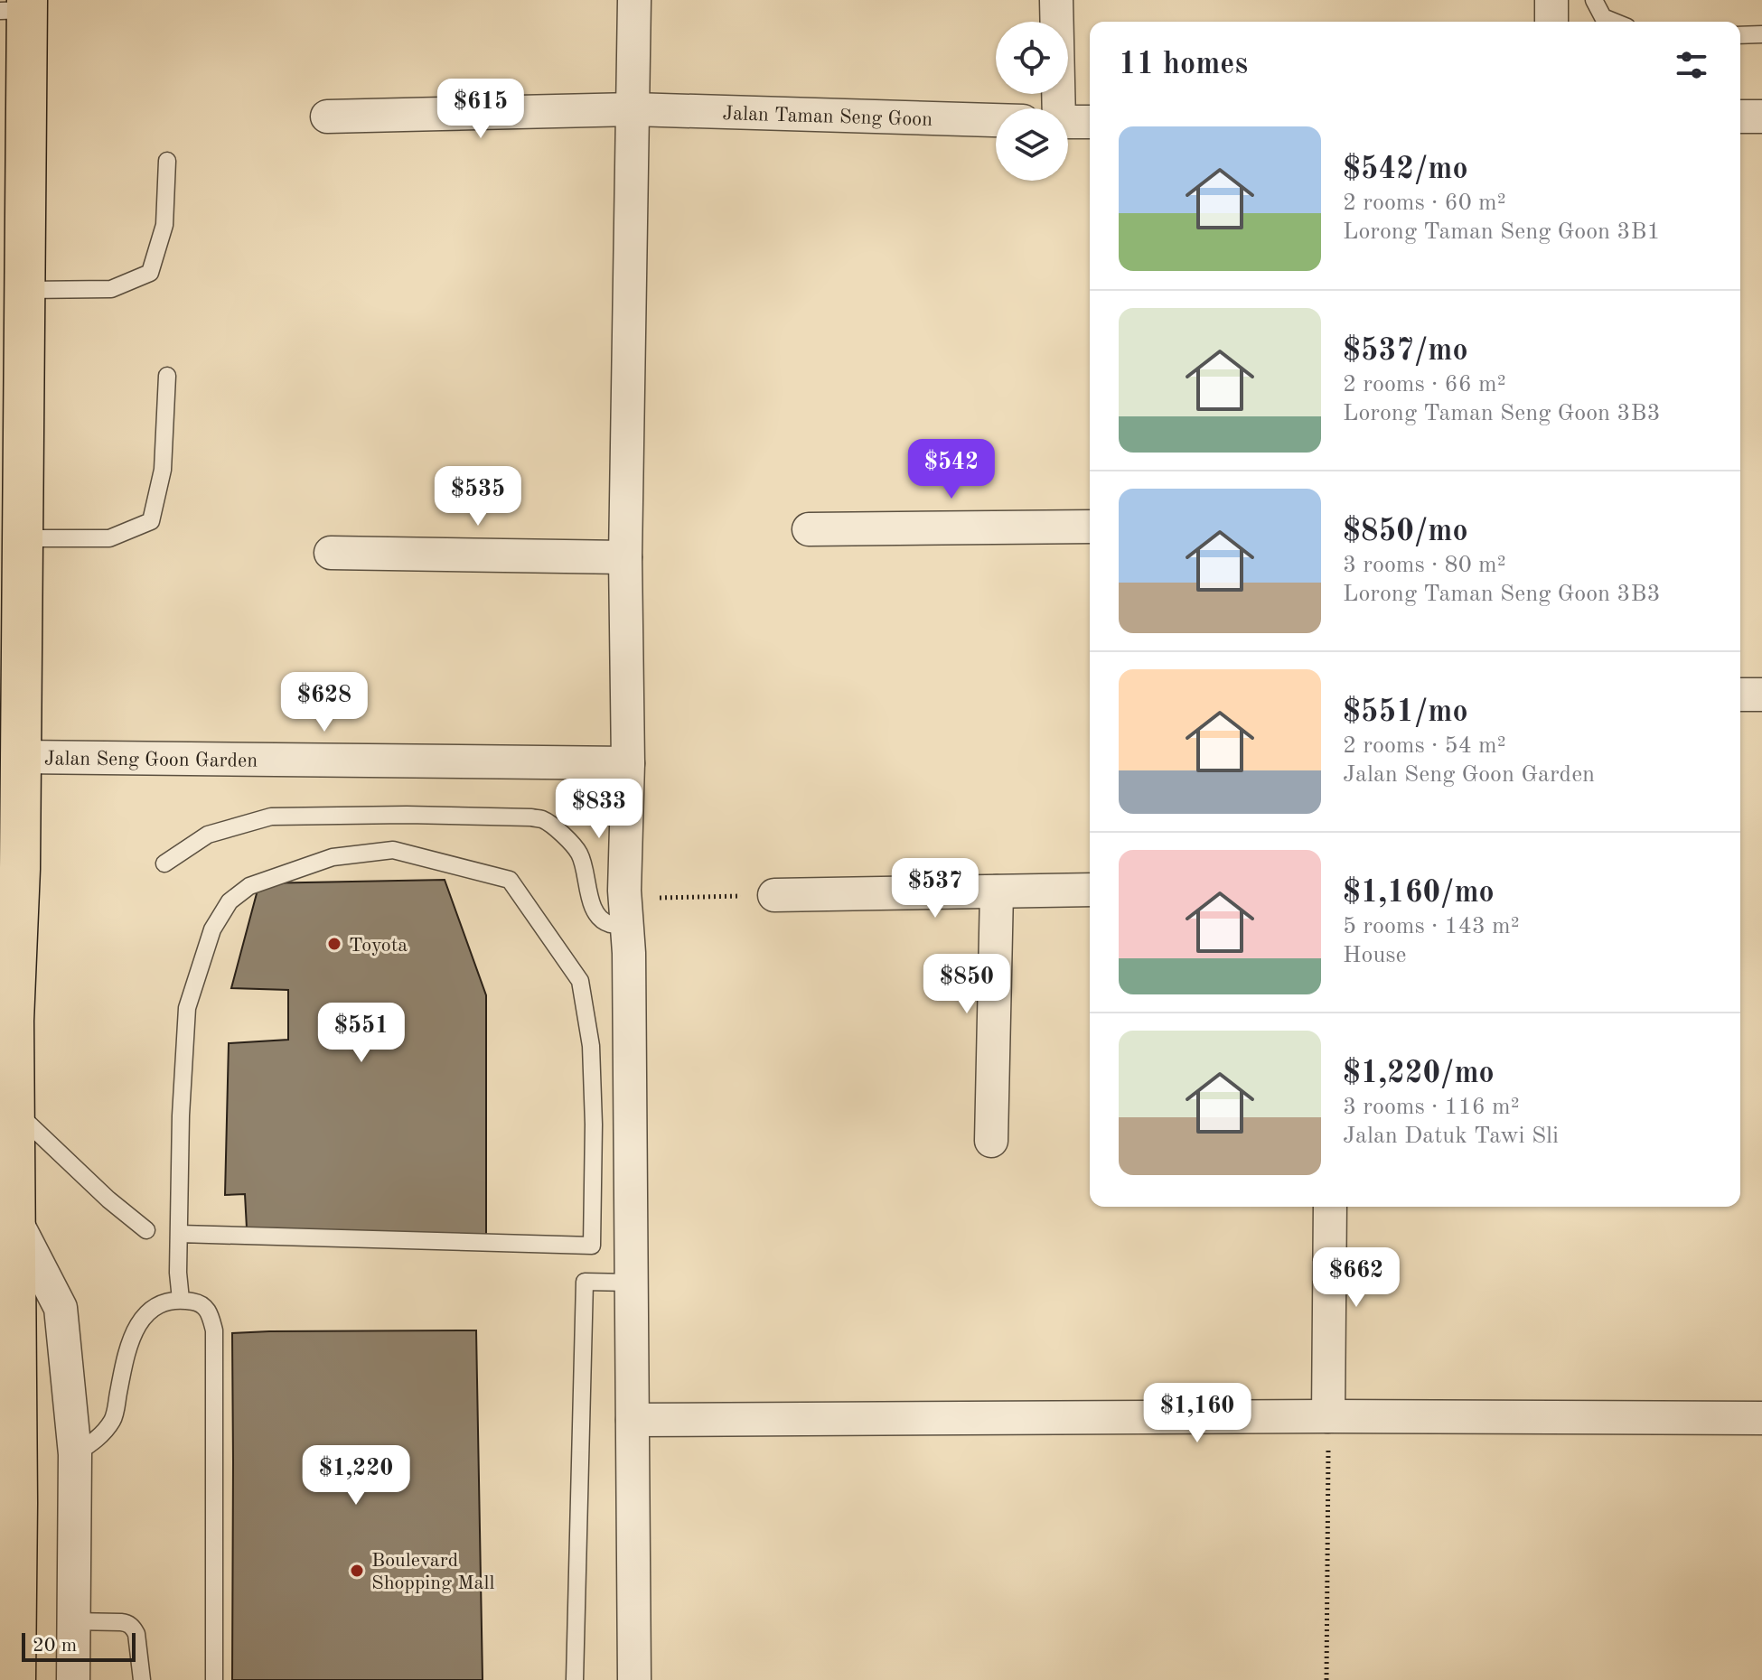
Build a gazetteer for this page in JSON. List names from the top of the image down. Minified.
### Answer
{"streets":{"street":["Jalan Taman Seng Goon","Jalan Seng Goon Garden"]},"places":["Toyota","Boulevard Shopping Mall"],"scale_bar":"20 m","page":{"heading":"11 homes","price":["$615","$542","$535","$628","$833","$537","$850","$551","$662","$1,160","$1,220"],"list":[{"name":"$542/mo","note":"2 rooms · 60 m² · Lorong Taman Seng Goon 3B1"},{"name":"$537/mo","note":"2 rooms · 66 m² · Lorong Taman Seng Goon 3B3"},{"name":"$850/mo","note":"3 rooms · 80 m² · Lorong Taman Seng Goon 3B3"},{"name":"$551/mo","note":"2 rooms · 54 m² · Jalan Seng Goon Garden"},{"name":"$1,160/mo","note":"5 rooms · 143 m² · House"},{"name":"$1,220/mo","note":"3 rooms · 116 m² · Jalan Datuk Tawi Sli"}],"scale":"20 m"}}
